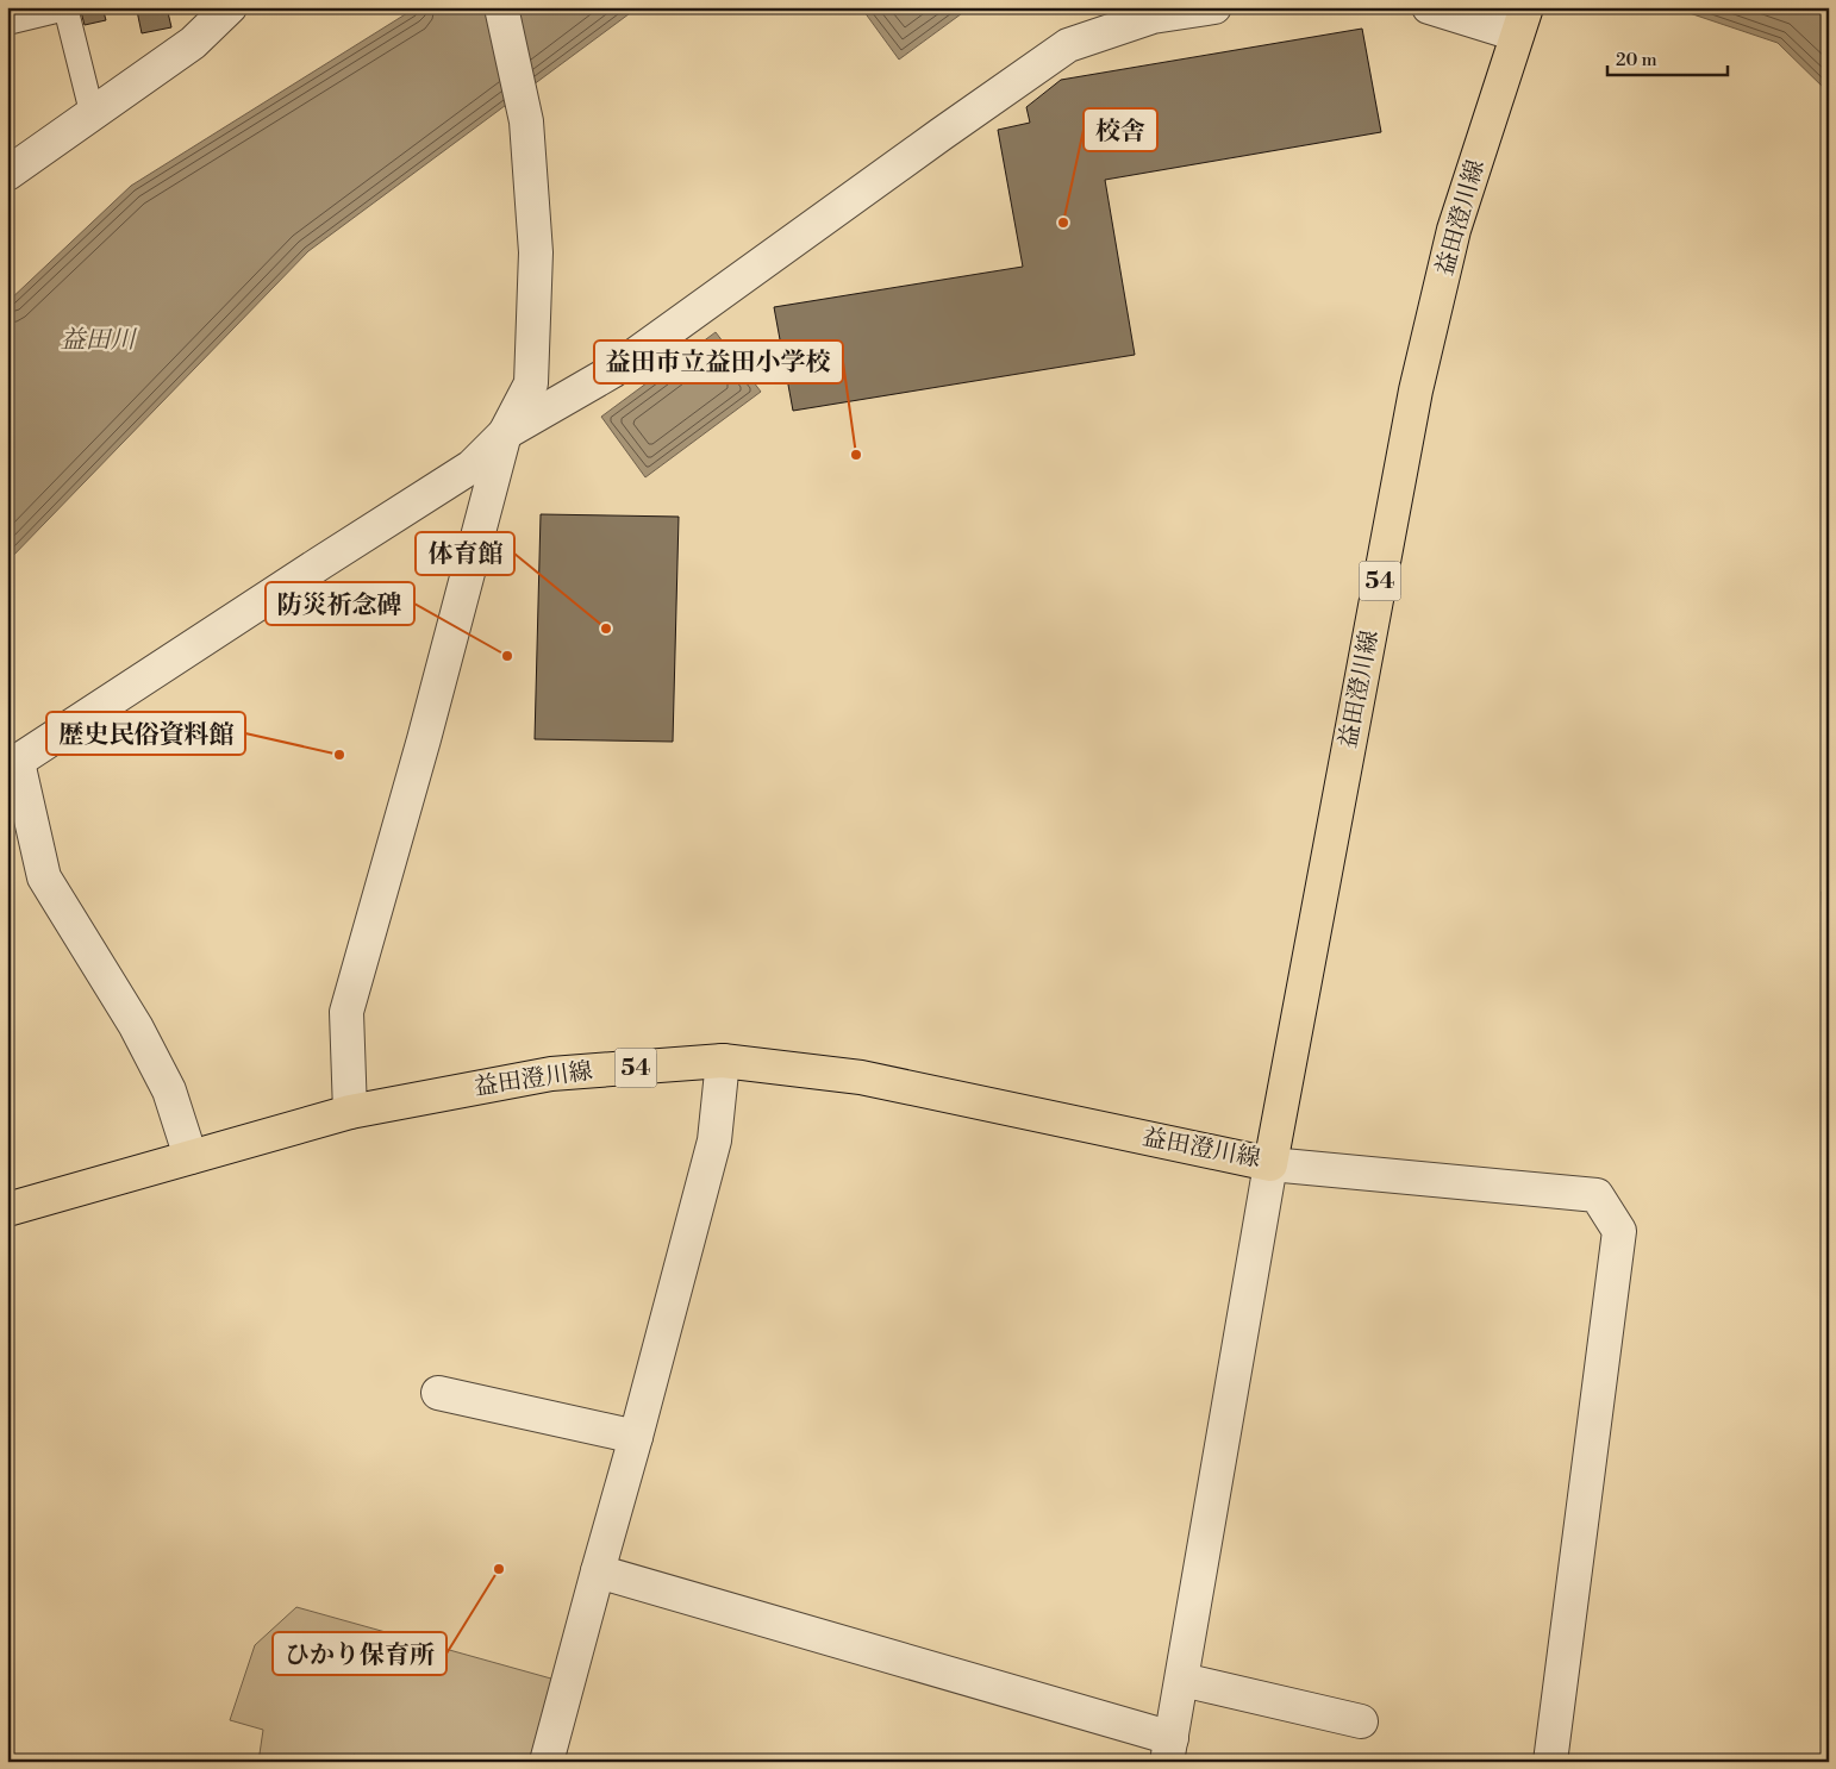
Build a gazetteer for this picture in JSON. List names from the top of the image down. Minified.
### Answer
{"streets":{"main road":["益田澄川線","54"]},"water":["益田川"],"places":["校舎","益田市立益田小学校","体育館","防災祈念碑","歴史民俗資料館","ひかり保育所"],"scale_bar":"20 m"}
